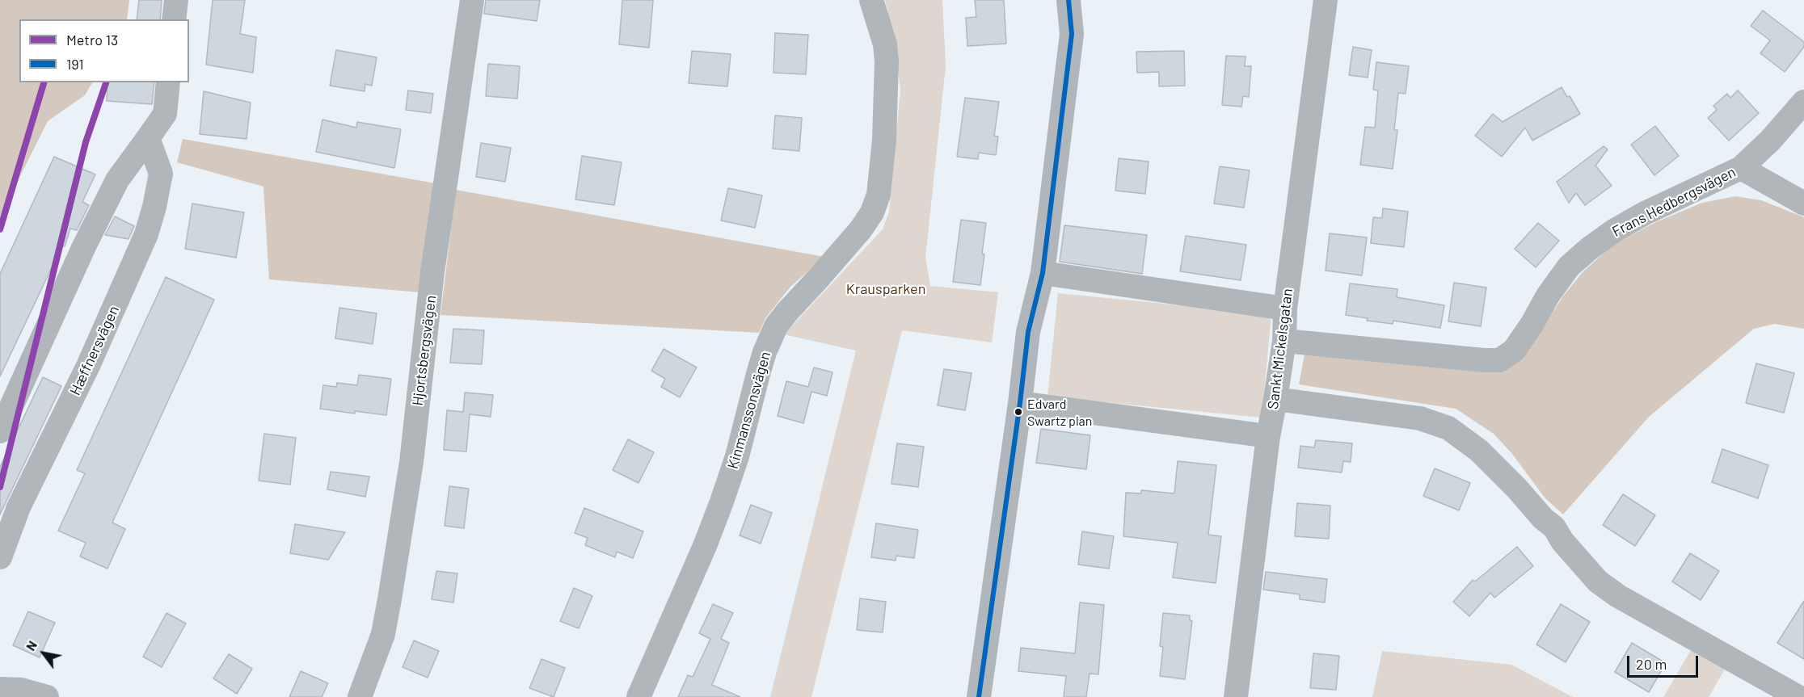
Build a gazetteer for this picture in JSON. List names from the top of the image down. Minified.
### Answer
{"streets":{"street":["Frans Hedbergsvägen","Sankt Mickelsgatan","Hæffnersvägen","Hjortsbergsvägen","Kinmanssonsvägen"]},"crossings":[["Frans Hedbergsvägen","Sankt Mickelsgatan"]],"parks":["Krausparken"],"places":["Edvard Swartz plan"],"lines":["transit line 191","metro line 13"],"legend":["Metro 13","191"],"scale_bar":"20 m","north":"top left"}
